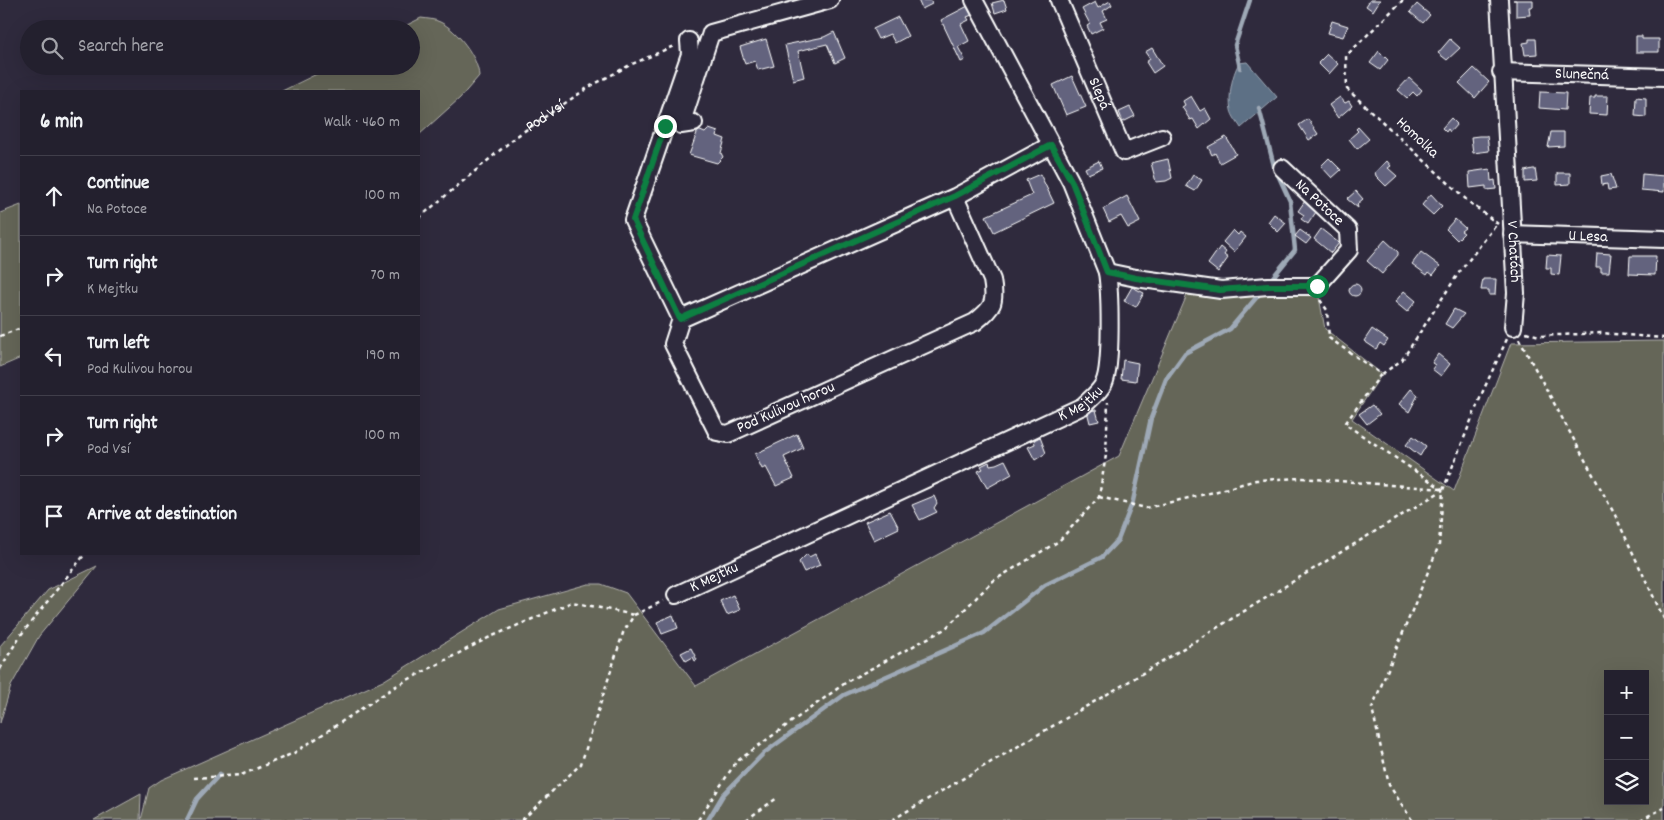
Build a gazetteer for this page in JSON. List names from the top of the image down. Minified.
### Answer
{"streets":{"street":["Slunečná","Slepá","Na Potoce","U Lesa","V Chatách","K Mejtku","Pod Kulivou horou"],"path":["Pod Vsí","Homolka"]},"crossings":[["Slunečná","V Chatách"],["Homolka","U Lesa"],["Homolka","V Chatách"],["U Lesa","V Chatách"]],"page":{"search":"Search here","heading":["6 min","Walk · 460 m"],"list":[["Continue","Na Potoce","100 m"],["Turn right","K Mejtku","70 m"],["Turn left","Pod Kulivou horou","190 m"],["Turn right","Pod Vsí","100 m"],"Arrive at destination"],"map_buttons":["+","−"]}}
